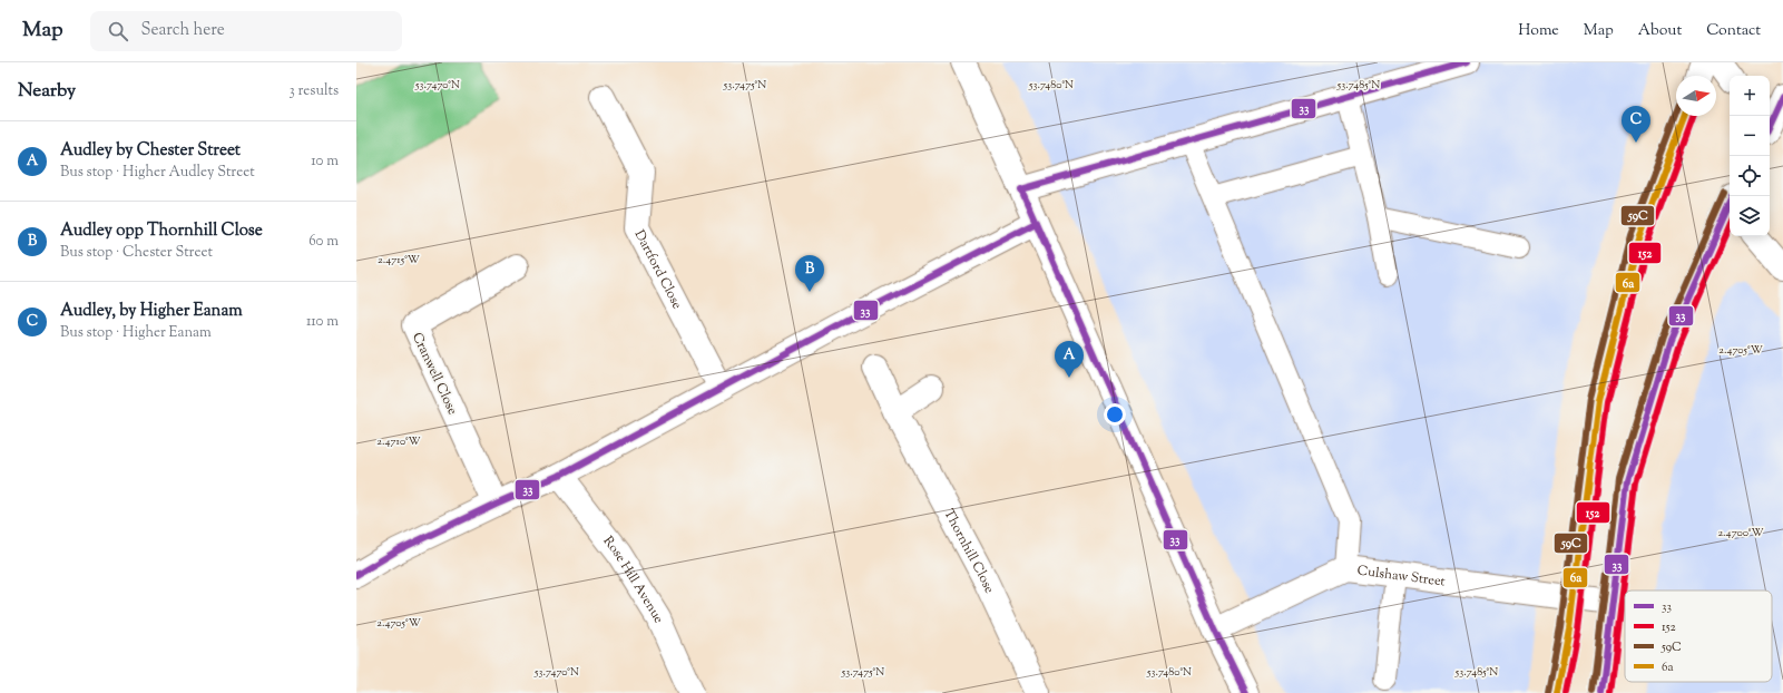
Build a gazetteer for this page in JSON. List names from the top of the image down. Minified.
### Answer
{"streets":{"main road":["Dartford Close","Cranwell Close","Thornhill Close","Culshaw Street","Rose Hill Avenue"]},"lines":["transit line 33","transit line 59C","transit line 152","transit line 6a"],"legend":["33","152","59C","6a"],"north":"right","page":{"header":"Map","search":"Search here","nav":["Home","Map","About","Contact"],"heading":["Nearby","3 results"],"map_buttons":["+","−"],"pins":["C","B","A"],"list":[{"mark":"A","name":"Audley by Chester Street","note":"Bus stop · Higher Audley Street","value":"10 m"},{"mark":"B","name":"Audley opp Thornhill Close","note":"Bus stop · Chester Street","value":"60 m"},{"mark":"C","name":"Audley, by Higher Eanam","note":"Bus stop · Higher Eanam","value":"110 m"}]},"coordinates":["53.7470°N","53.7475°N","53.7480°N","53.7485°N","2.4715°W","2.4705°W","2.4710°W","2.4700°W"]}
